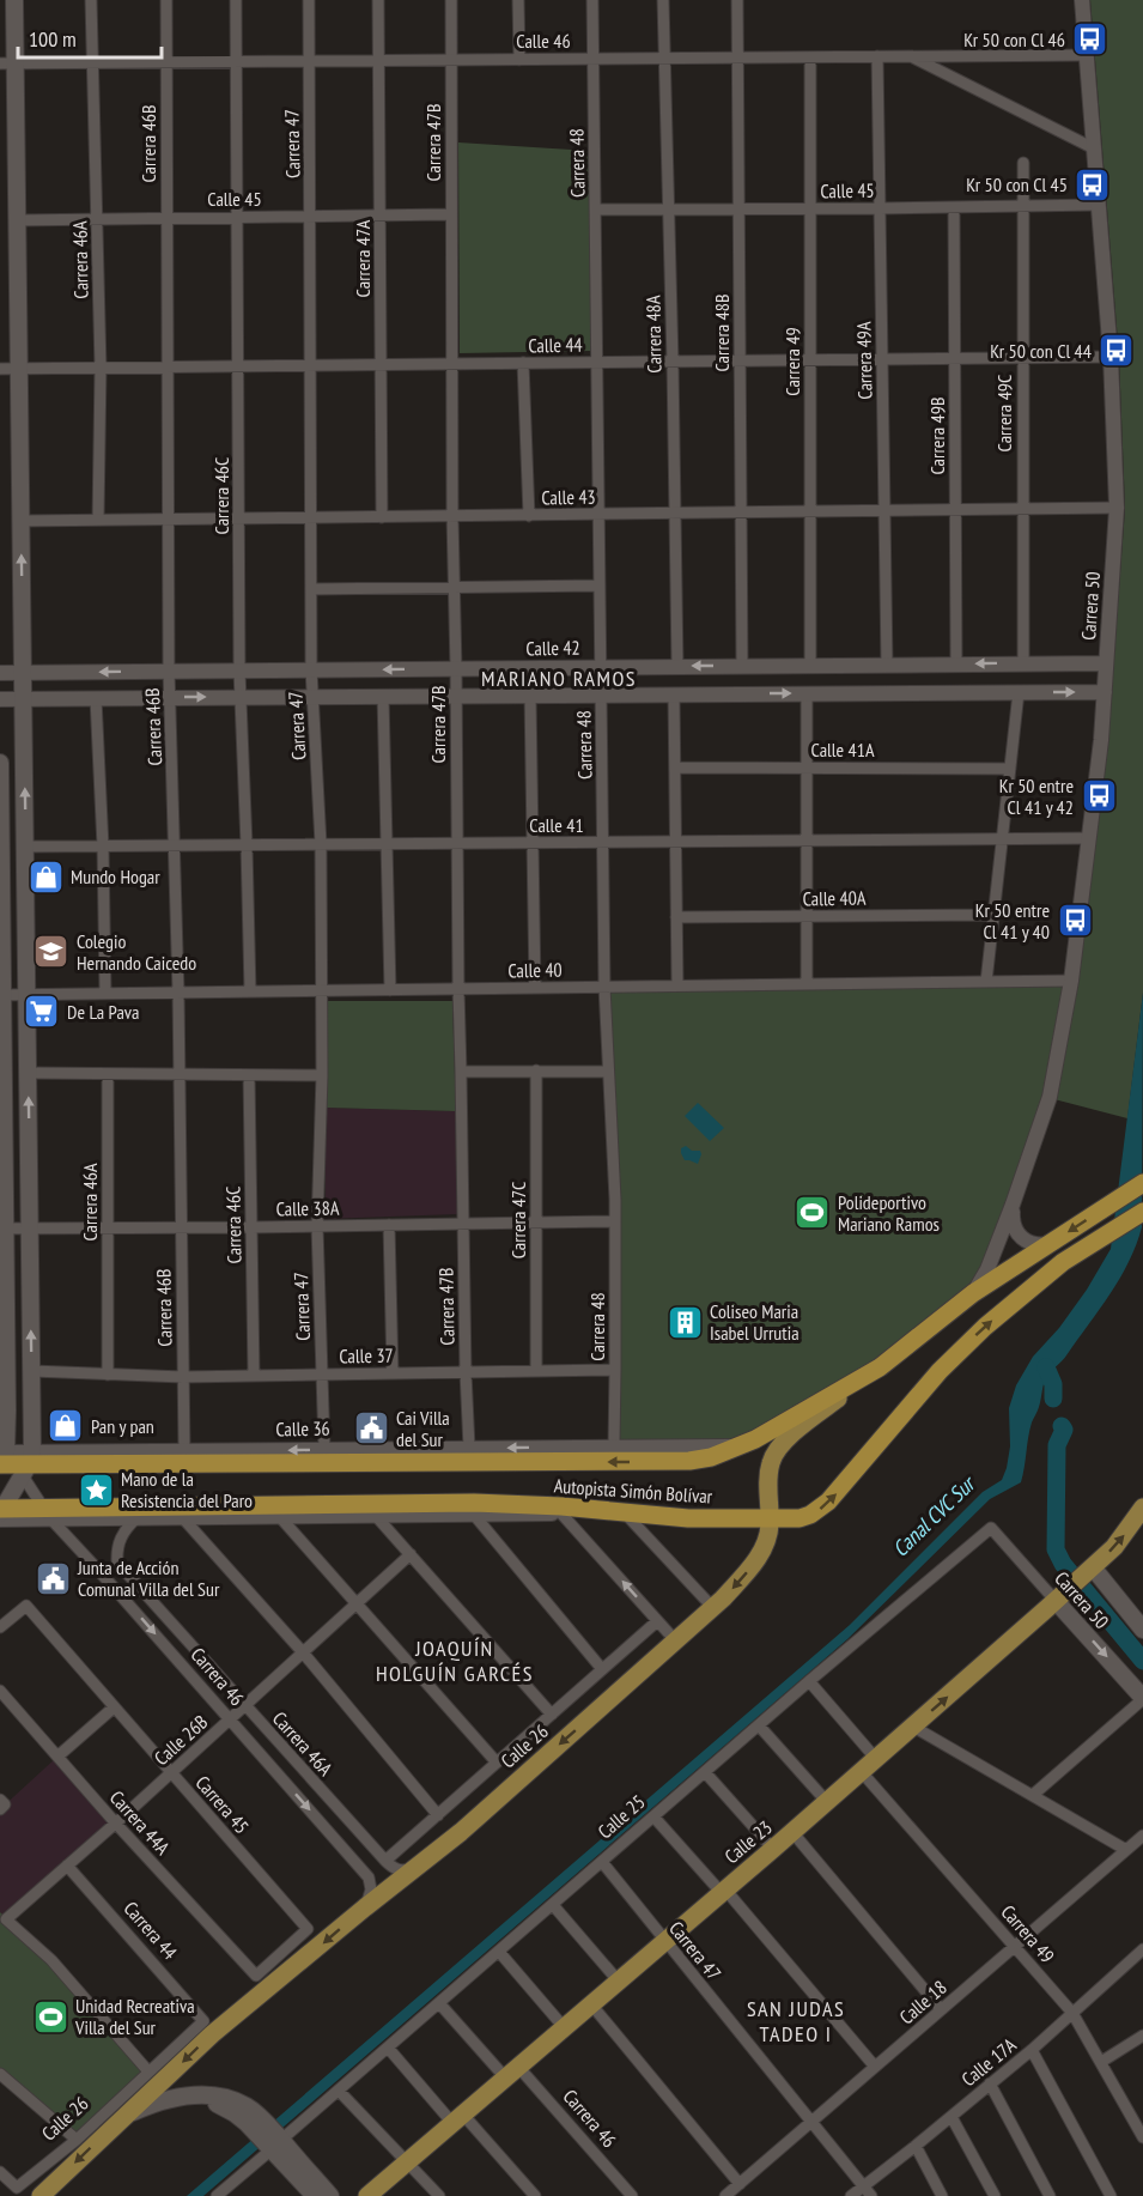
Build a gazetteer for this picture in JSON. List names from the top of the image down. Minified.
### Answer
{"streets":{"highway":["Autopista Simón Bolívar"],"main road":["Carrera 50","Calle 26","Calle 23"],"street":["Calle 46","Carrera 47B","Carrera 46B","Carrera 47","Carrera 48","Calle 45","Carrera 47A","Carrera 46A","Carrera 48B","Carrera 48A","Calle 44","Carrera 49A","Carrera 49","Carrera 49C","Carrera 49B","Carrera 46C","Calle 43","Calle 42","Calle 41A","Calle 41","Calle 40A","Calle 40","Calle 38A","Carrera 47C","Calle 37","Calle 36","Carrera 46","Calle 26B","Carrera 45","Calle 25","Carrera 44A","Carrera 44","Calle 18","Calle 17A"]},"crossings":[["Calle 46","Carrera 47B"],["Calle 46","Carrera 46B"],["Calle 46","Carrera 47"],["Calle 46","Carrera 48"],["Calle 46","Carrera 47A"],["Calle 46","Carrera 46A"],["Calle 46","Carrera 48B"],["Calle 46","Carrera 48A"],["Calle 46","Carrera 49A"],["Calle 46","Carrera 49"],["Calle 46","Carrera 46C"],["Calle 46","Carrera 50"],["Carrera 47B","Calle 45"],["Carrera 47B","Calle 44"],["Carrera 47B","Calle 43"],["Carrera 47B","Calle 42"],["Carrera 47B","Calle 41"],["Carrera 47B","Calle 40"],["Carrera 47B","Calle 38A"],["Carrera 47B","Calle 37"],["Carrera 47B","Calle 36"],["Carrera 46B","Calle 45"],["Carrera 46B","Calle 44"],["Carrera 46B","Calle 43"],["Carrera 46B","Calle 42"],["Carrera 46B","Calle 41"],["Carrera 46B","Calle 40"],["Carrera 46B","Calle 38A"],["Carrera 46B","Calle 37"],["Carrera 46B","Calle 36"],["Carrera 47","Calle 45"],["Carrera 47","Calle 44"],["Carrera 47","Calle 43"],["Carrera 47","Calle 42"],["Carrera 47","Calle 41"],["Carrera 47","Calle 40"],["Carrera 47","Calle 38A"],["Carrera 47","Calle 37"],["Carrera 47","Calle 36"],["Carrera 47","Calle 25"],["Carrera 47","Calle 23"],["Carrera 47","Calle 18"],["Carrera 47","Calle 17A"],["Carrera 48","Calle 45"],["Carrera 48","Calle 44"],["Carrera 48","Calle 43"],["Carrera 48","Calle 42"],["Carrera 48","Calle 41"],["Carrera 48","Calle 40"],["Carrera 48","Calle 38A"],["Carrera 48","Calle 37"],["Carrera 48","Calle 36"],["Calle 45","Carrera 47A"],["Calle 45","Carrera 46A"],["Calle 45","Carrera 48B"],["Calle 45","Carrera 48A"],["Calle 45","Carrera 49A"],["Calle 45","Carrera 49"],["Calle 45","Carrera 49C"],["Calle 45","Carrera 49B"],["Calle 45","Carrera 46C"],["Calle 45","Carrera 50"],["Carrera 47A","Calle 44"],["Carrera 47A","Calle 43"],["Carrera 46A","Calle 44"],["Carrera 46A","Calle 43"],["Carrera 46A","Calle 38A"],["Carrera 46A","Calle 37"],["Carrera 46A","Calle 26B"],["Carrera 46A","Calle 26"],["Carrera 48B","Calle 44"],["Carrera 48B","Calle 43"],["Carrera 48B","Calle 42"],["Carrera 48A","Calle 44"],["Carrera 48A","Calle 43"],["Carrera 48A","Calle 42"],["Calle 44","Carrera 49A"],["Calle 44","Carrera 49"],["Calle 44","Carrera 49C"],["Calle 44","Carrera 49B"],["Calle 44","Carrera 46C"],["Calle 44","Carrera 50"],["Carrera 49A","Calle 43"],["Carrera 49A","Calle 42"],["Carrera 49","Calle 43"],["Carrera 49","Calle 42"],["Carrera 49","Calle 25"],["Carrera 49","Calle 23"],["Carrera 49","Calle 18"],["Carrera 49","Calle 17A"],["Carrera 49C","Calle 43"],["Carrera 49C","Calle 42"],["Carrera 49B","Calle 43"],["Carrera 49B","Calle 42"],["Carrera 46C","Calle 43"],["Carrera 46C","Calle 42"],["Carrera 46C","Calle 41"],["Carrera 46C","Calle 40"],["Carrera 46C","Calle 38A"],["Carrera 46C","Calle 37"],["Calle 43","Carrera 50"],["Carrera 50","Calle 42"],["Carrera 50","Calle 41"],["Carrera 50","Calle 40"],["Carrera 50","Autopista Simón Bolívar"],["Carrera 50","Calle 25"],["Carrera 50","Calle 23"],["Calle 38A","Carrera 47C"],["Carrera 47C","Calle 37"],["Calle 36","Autopista Simón Bolívar"],["Autopista Simón Bolívar","Carrera 46"],["Autopista Simón Bolívar","Calle 26"],["Carrera 46","Calle 26B"],["Carrera 46","Calle 26"],["Carrera 46","Calle 25"],["Carrera 46","Calle 23"],["Calle 26B","Calle 26"],["Calle 26B","Carrera 45"],["Calle 26B","Carrera 44A"],["Calle 26B","Carrera 44"],["Calle 26","Carrera 44"],["Carrera 45","Carrera 44A"]],"one_way":["Carrera 46","Calle 26"],"districts":["MARIANO RAMOS","JOAQUÍN HOLGUÍN GARCÉS","SAN JUDAS TADEO I"],"water":["Canal CVC Sur"],"places":{"bus stop":["Kr 50 con Cl 46","Kr 50 con Cl 45","Kr 50 con Cl 44","Kr 50 entre Cl 41 y 42","Kr 50 entre Cl 41 y 40"],"shop":["Mundo Hogar","Pan y pan"],"school or university":["Colegio Hernando Caicedo"],"supermarket":["De La Pava"],"sports":["Polideportivo Mariano Ramos","Unidad Recreativa Villa del Sur"],"building":["Coliseo Maria Isabel Urrutia"],"public building":["Cai Villa del Sur","Junta de Acción Comunal Villa del Sur"],"place":["Mano de la Resistencia del Paro"]},"scale_bar":"100 m"}
